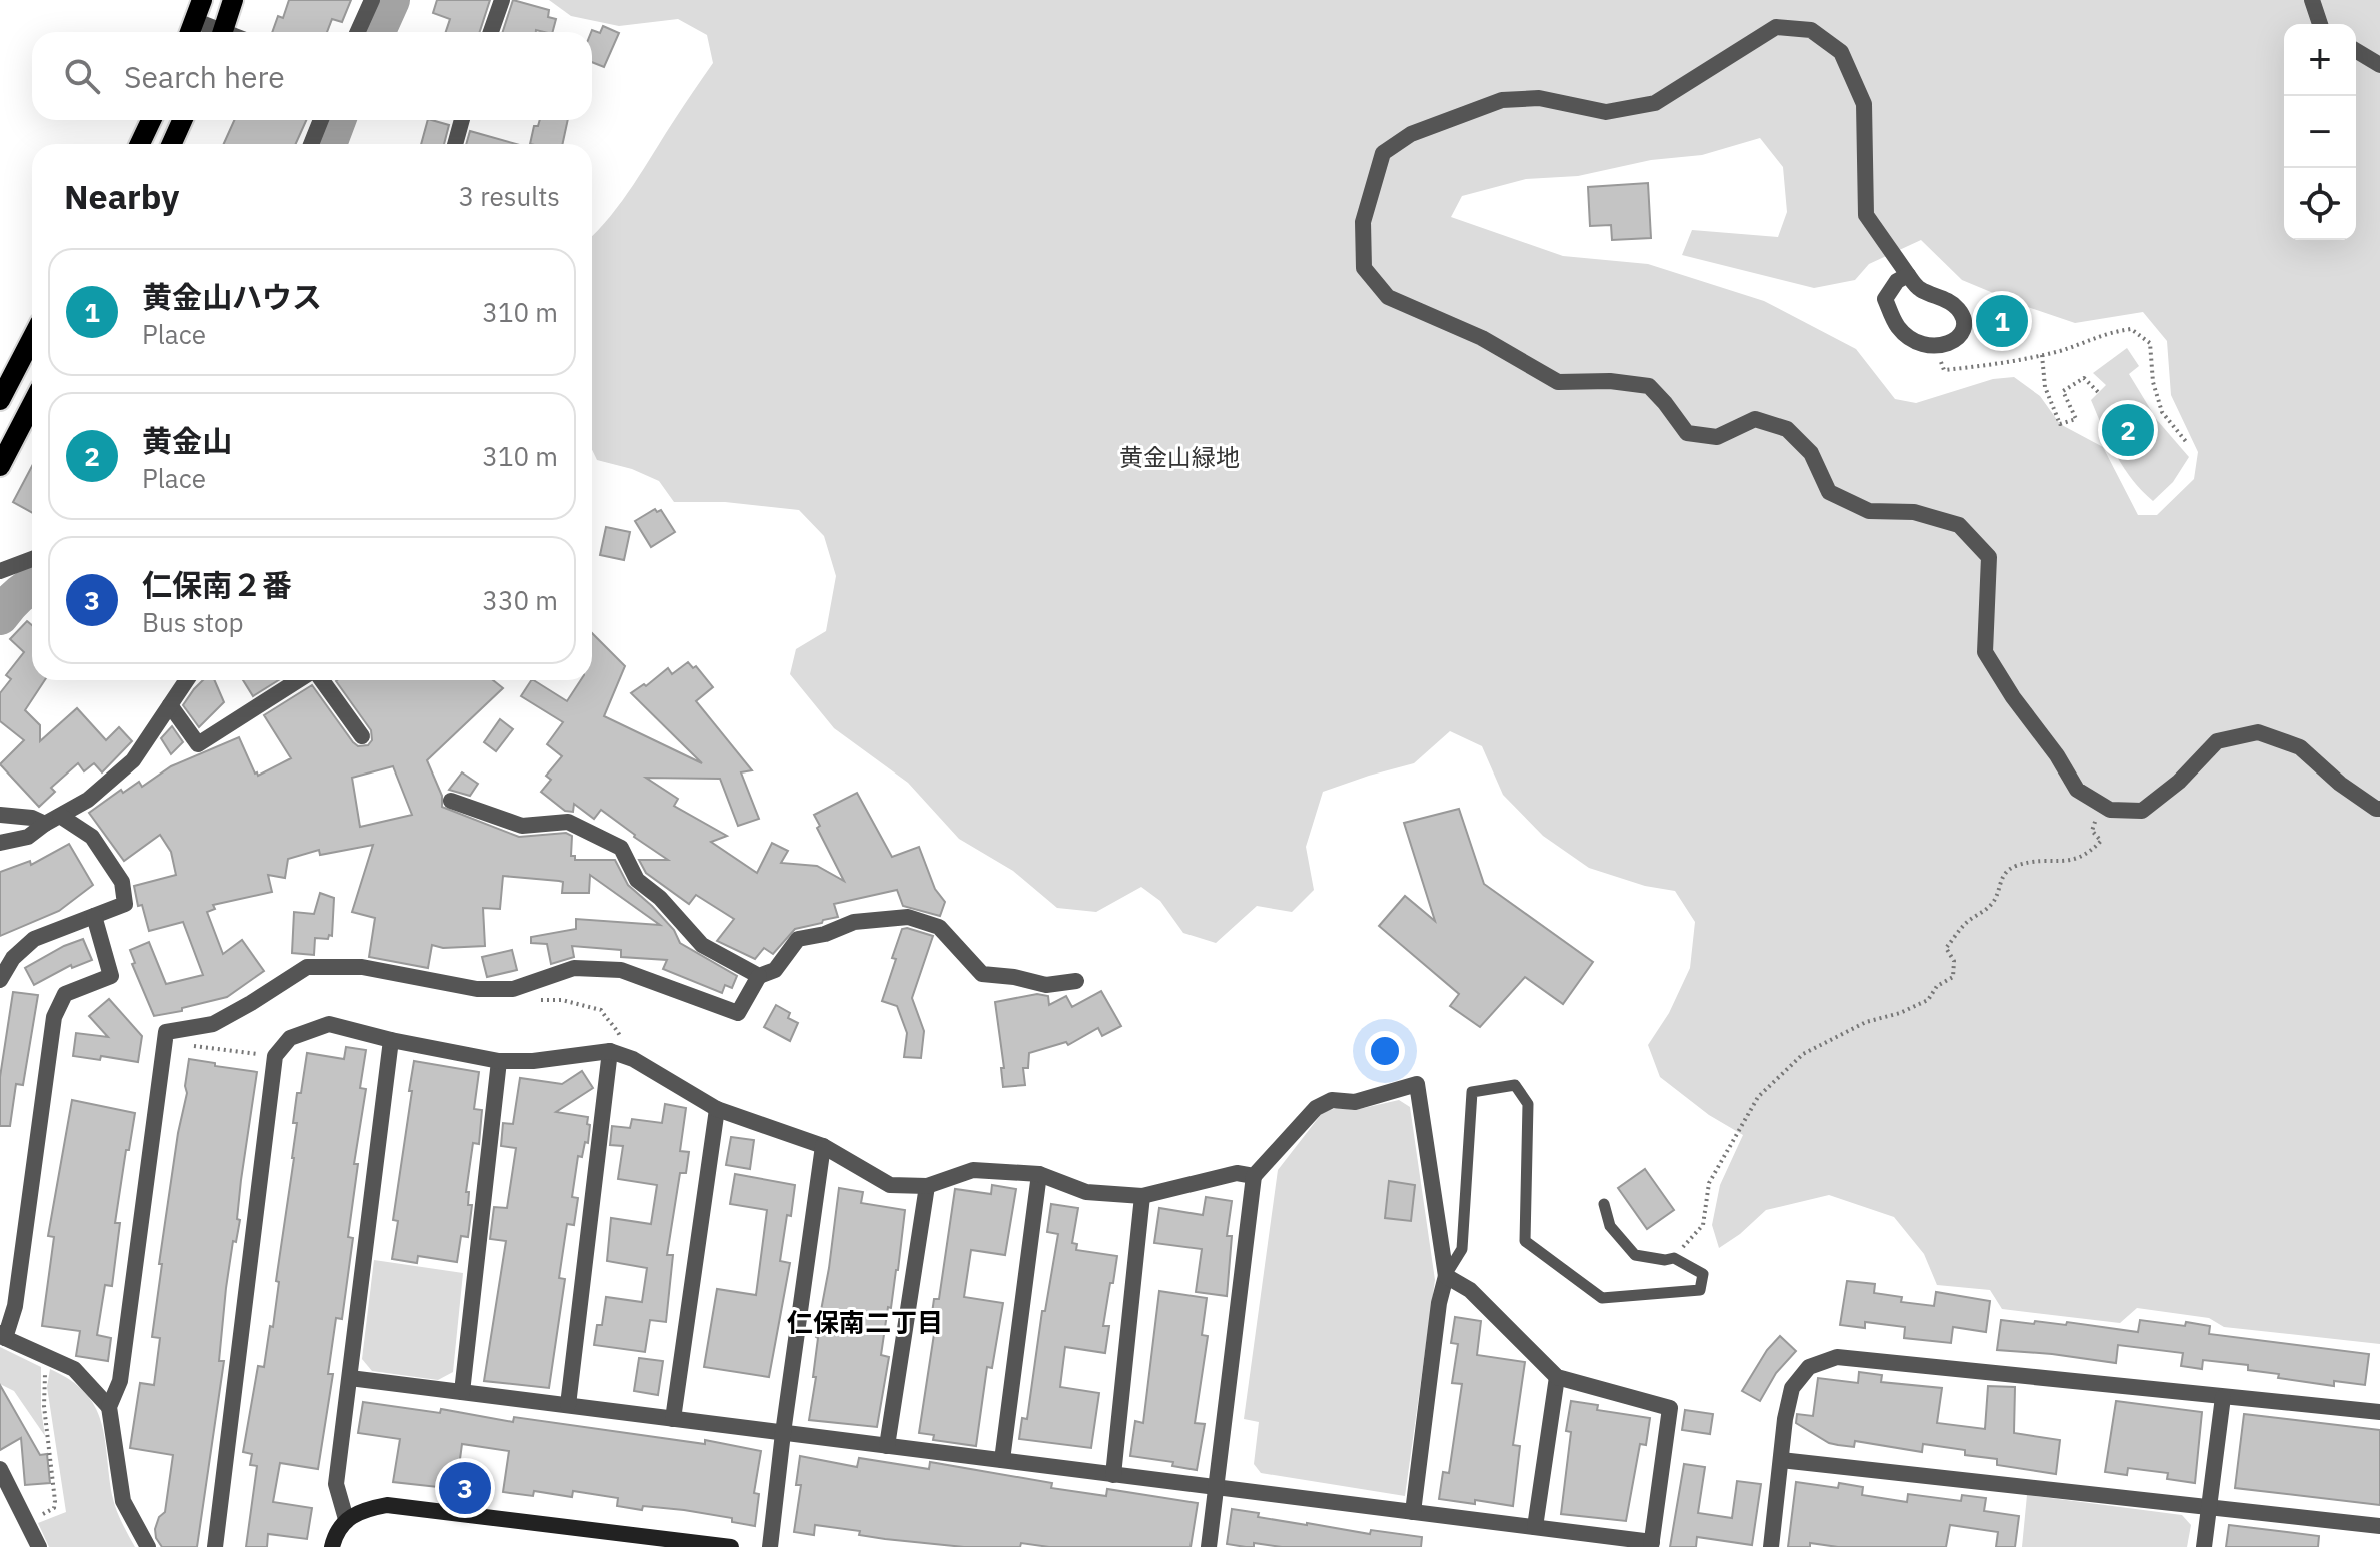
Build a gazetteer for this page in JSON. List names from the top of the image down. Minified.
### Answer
{"districts":["仁保南二丁目"],"parks":["黄金山緑地"],"page":{"map_buttons":["+","−"],"search":"Search here","heading":["Nearby","3 results"],"list":[{"mark":"1","name":"黄金山ハウス","note":"Place","value":"310 m"},{"mark":"2","name":"黄金山","note":"Place","value":"310 m"},{"mark":"3","name":"仁保南２番","note":"Bus stop","value":"330 m"}],"pins":["1","2","3"]}}
